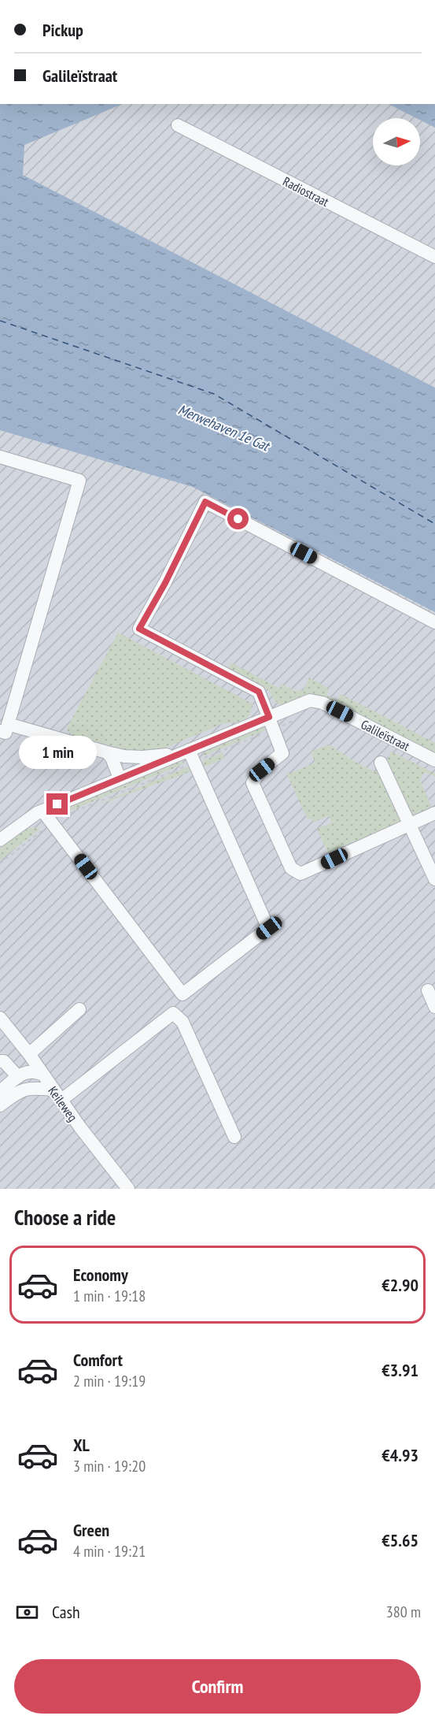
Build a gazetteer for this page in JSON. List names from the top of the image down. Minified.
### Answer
{"streets":{"street":["Radiostraat","Galileïstraat","Keileweg"]},"water":["Merwehaven 1e Gat"],"north":"right","page":{"banner":["Pickup","Galileïstraat"],"bubble":"1 min","heading":"Choose a ride","list":[{"name":"Economy","note":"1 min · 19:18","value":"€2.90"},{"name":"Comfort","note":"2 min · 19:19","value":"€3.91"},{"name":"XL","note":"3 min · 19:20","value":"€4.93"},{"name":"Green","note":"4 min · 19:21","value":"€5.65"}],"pay":["Cash","380 m"],"buttons":"Confirm"}}
